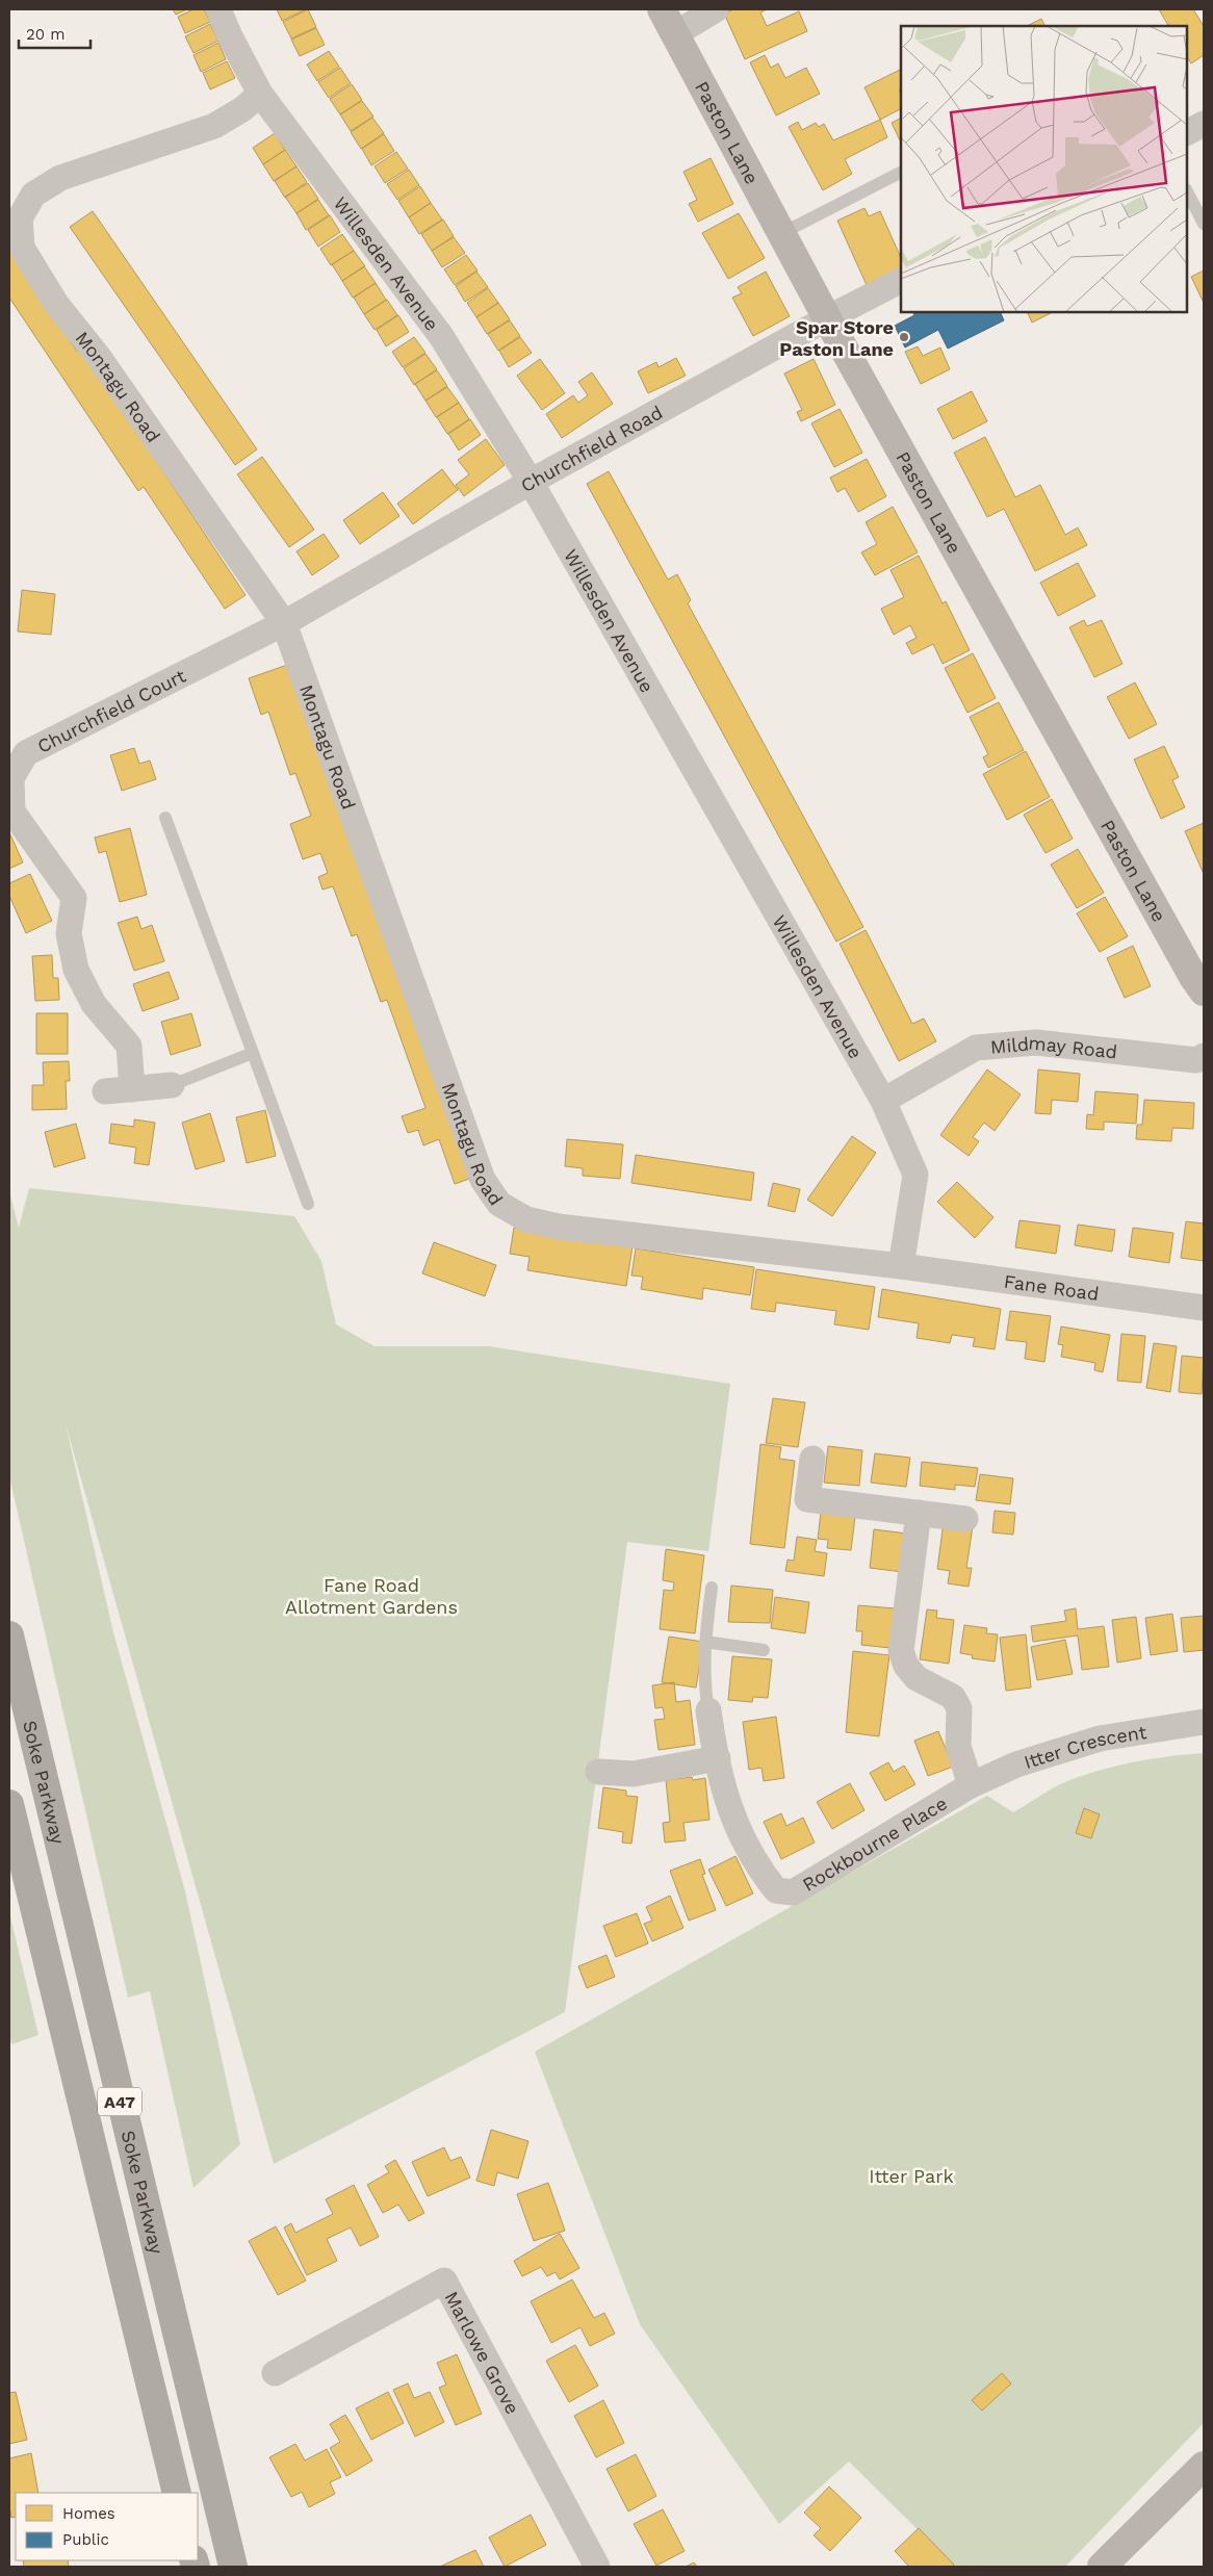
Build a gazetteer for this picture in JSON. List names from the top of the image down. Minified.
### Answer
{"streets":{"highway":["Soke Parkway","A47"],"street":["Paston Lane","Willesden Avenue","Montagu Road","Churchfield Road","Churchfield Court","Mildmay Road","Fane Road","Itter Crescent","Rockbourne Place","Marlowe Grove"]},"crossings":[["Paston Lane","Churchfield Road"],["Willesden Avenue","Montagu Road"],["Willesden Avenue","Churchfield Road"],["Willesden Avenue","Mildmay Road"],["Willesden Avenue","Fane Road"],["Montagu Road","Churchfield Road"],["Montagu Road","Churchfield Court"],["Montagu Road","Fane Road"],["Churchfield Road","Churchfield Court"],["Itter Crescent","Rockbourne Place"]],"parks":["Fane Road Allotment Gardens","Itter Park"],"places":["Spar Store Paston Lane"],"legend":["Homes","Public"],"scale_bar":"20 m"}
